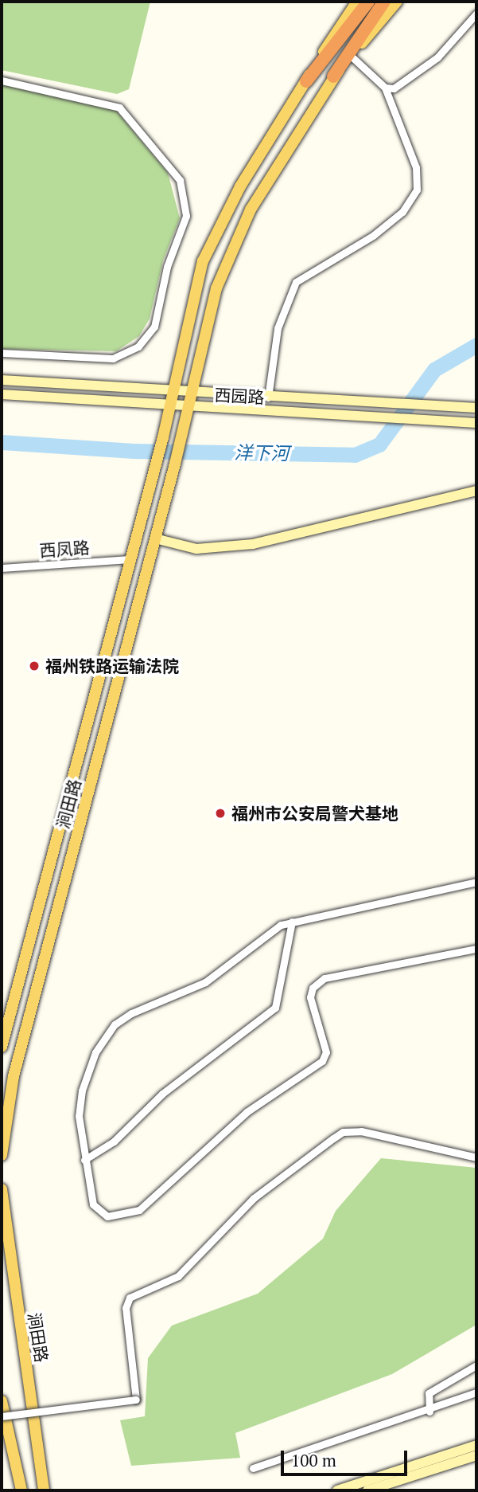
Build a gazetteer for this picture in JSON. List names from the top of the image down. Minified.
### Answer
{"streets":{"main road":["西园路","涧田路"],"street":["西凤路"]},"crossings":[["西园路","涧田路"],["西凤路","涧田路"]],"water":["洋下河"],"places":["福州铁路运输法院","福州市公安局警犬基地"],"scale_bar":"100 m"}
